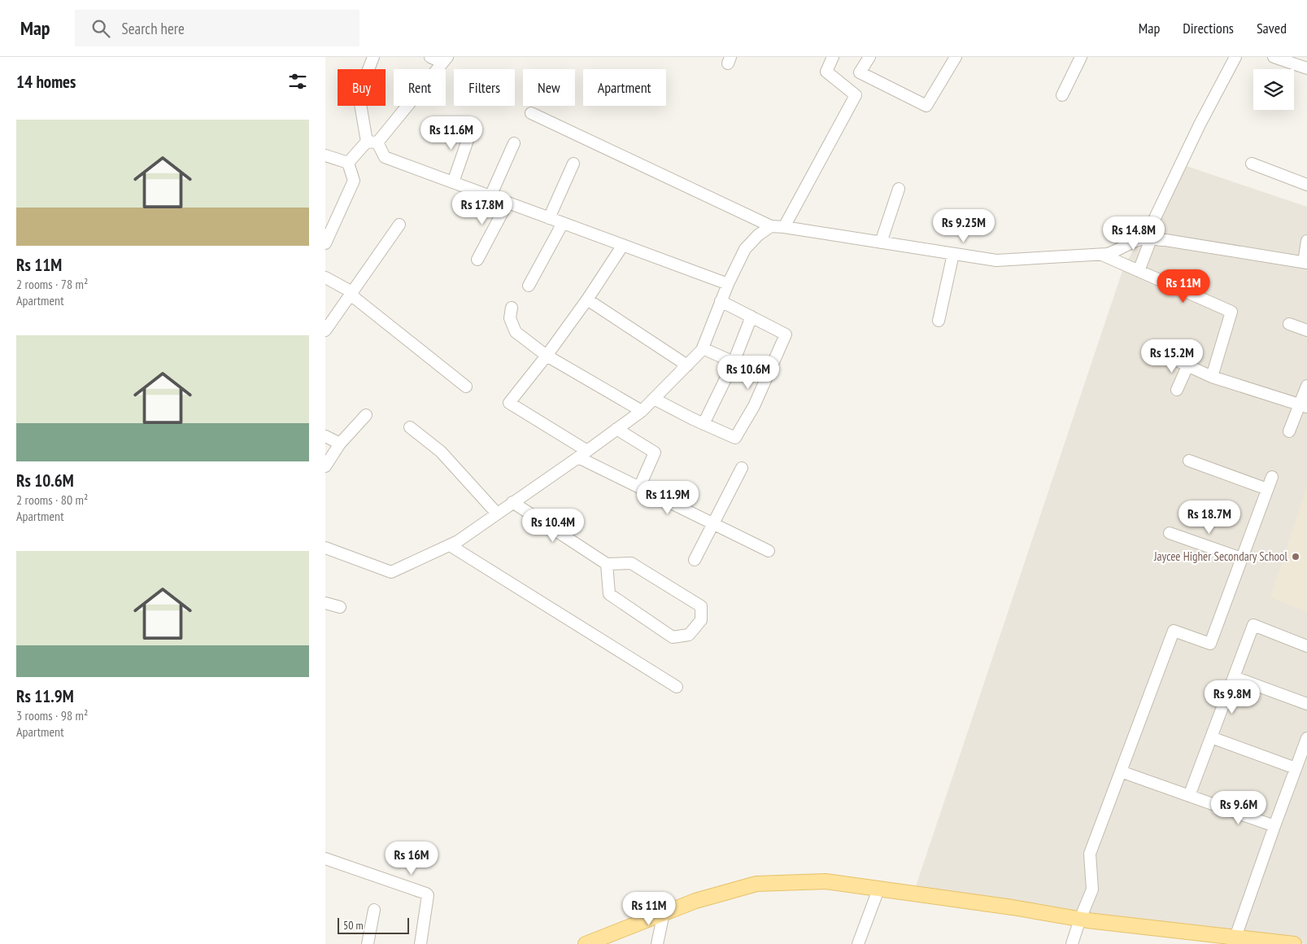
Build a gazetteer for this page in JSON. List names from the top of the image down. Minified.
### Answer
{"places":["Jaycee Higher Secondary School"],"scale_bar":"50 m","page":{"header":"Map","search":"Search here","nav":["Map","Directions","Saved"],"heading":"14 homes","chip":["Buy","Rent","Filters","New","Apartment"],"list":[{"name":"Rs 11M","note":"2 rooms · 78 m² · Apartment"},{"name":"Rs 10.6M","note":"2 rooms · 80 m² · Apartment"},{"name":"Rs 11.9M","note":"3 rooms · 98 m² · Apartment"}],"price":["Rs 11.6M","Rs 17.8M","Rs 9.25M","Rs 14.8M","Rs 11M","Rs 15.2M","Rs 10.6M","Rs 11.9M","Rs 18.7M","Rs 10.4M","Rs 9.8M","Rs 9.6M","Rs 16M","Rs 11M"],"scale":"50 m"}}
